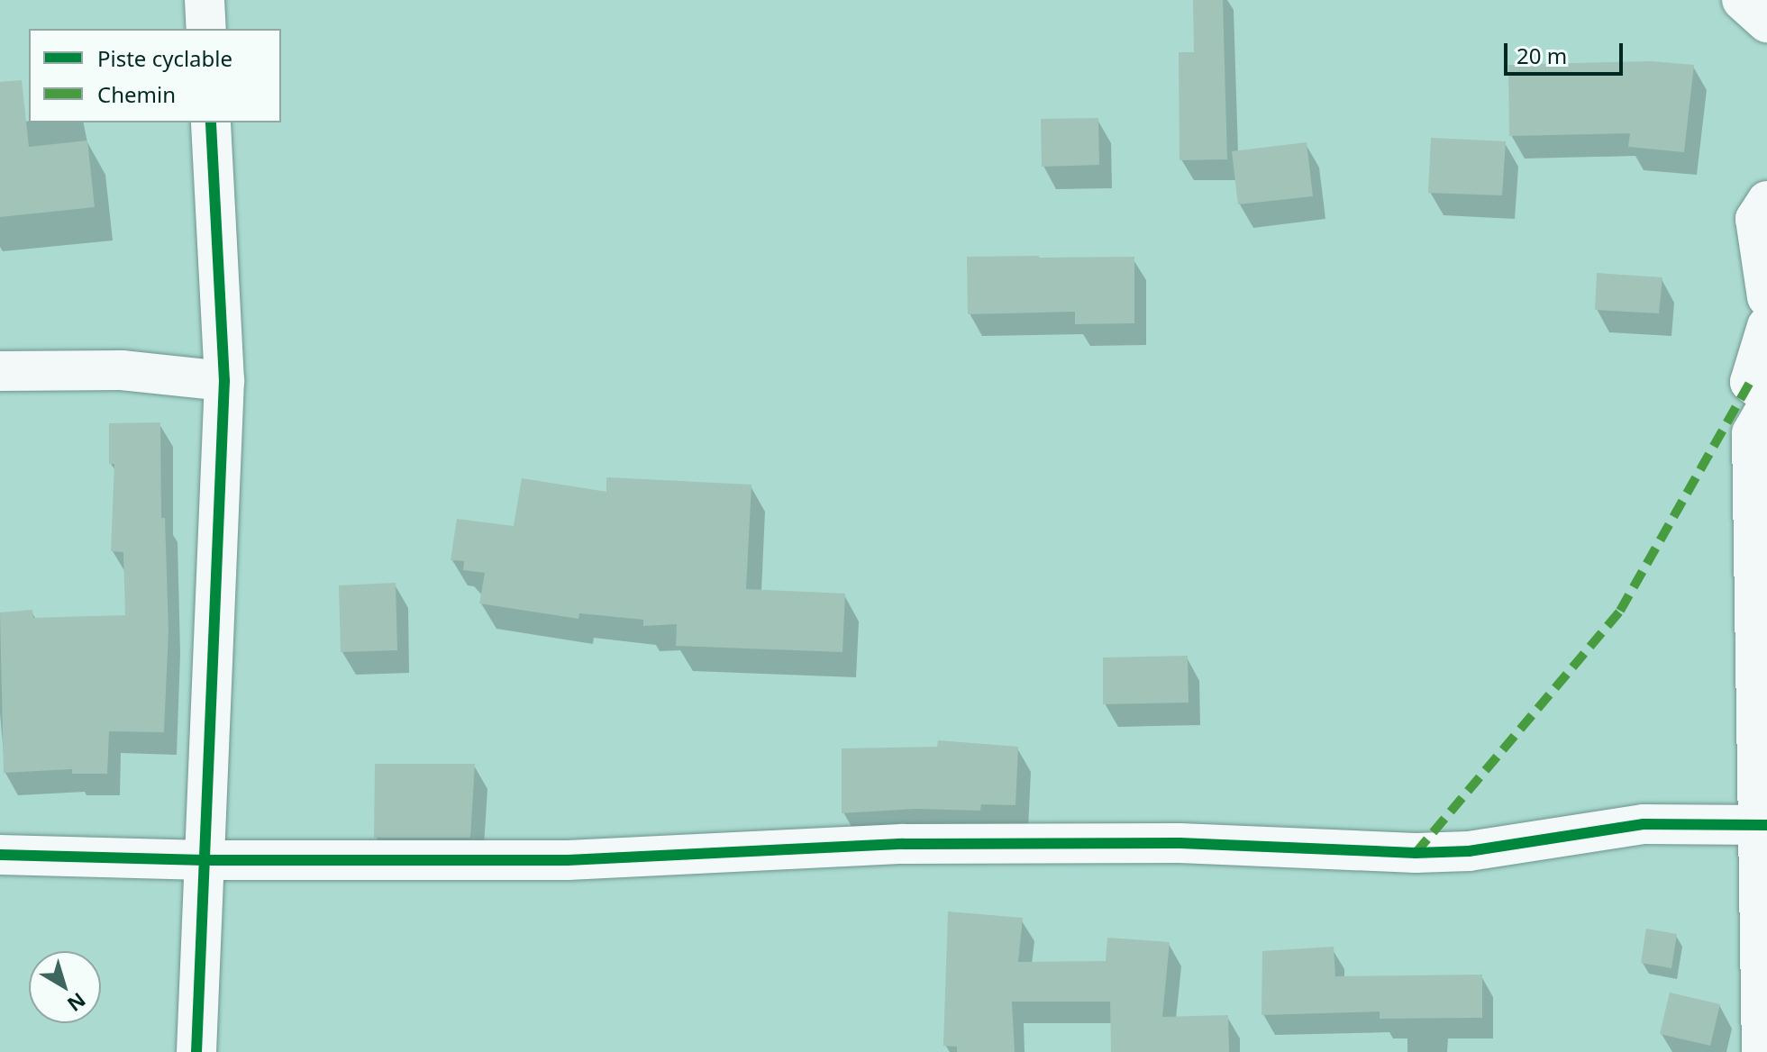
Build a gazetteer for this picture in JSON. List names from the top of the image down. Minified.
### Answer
{"legend":["Piste cyclable","Chemin"],"scale_bar":"20 m","north":"bottom right"}
